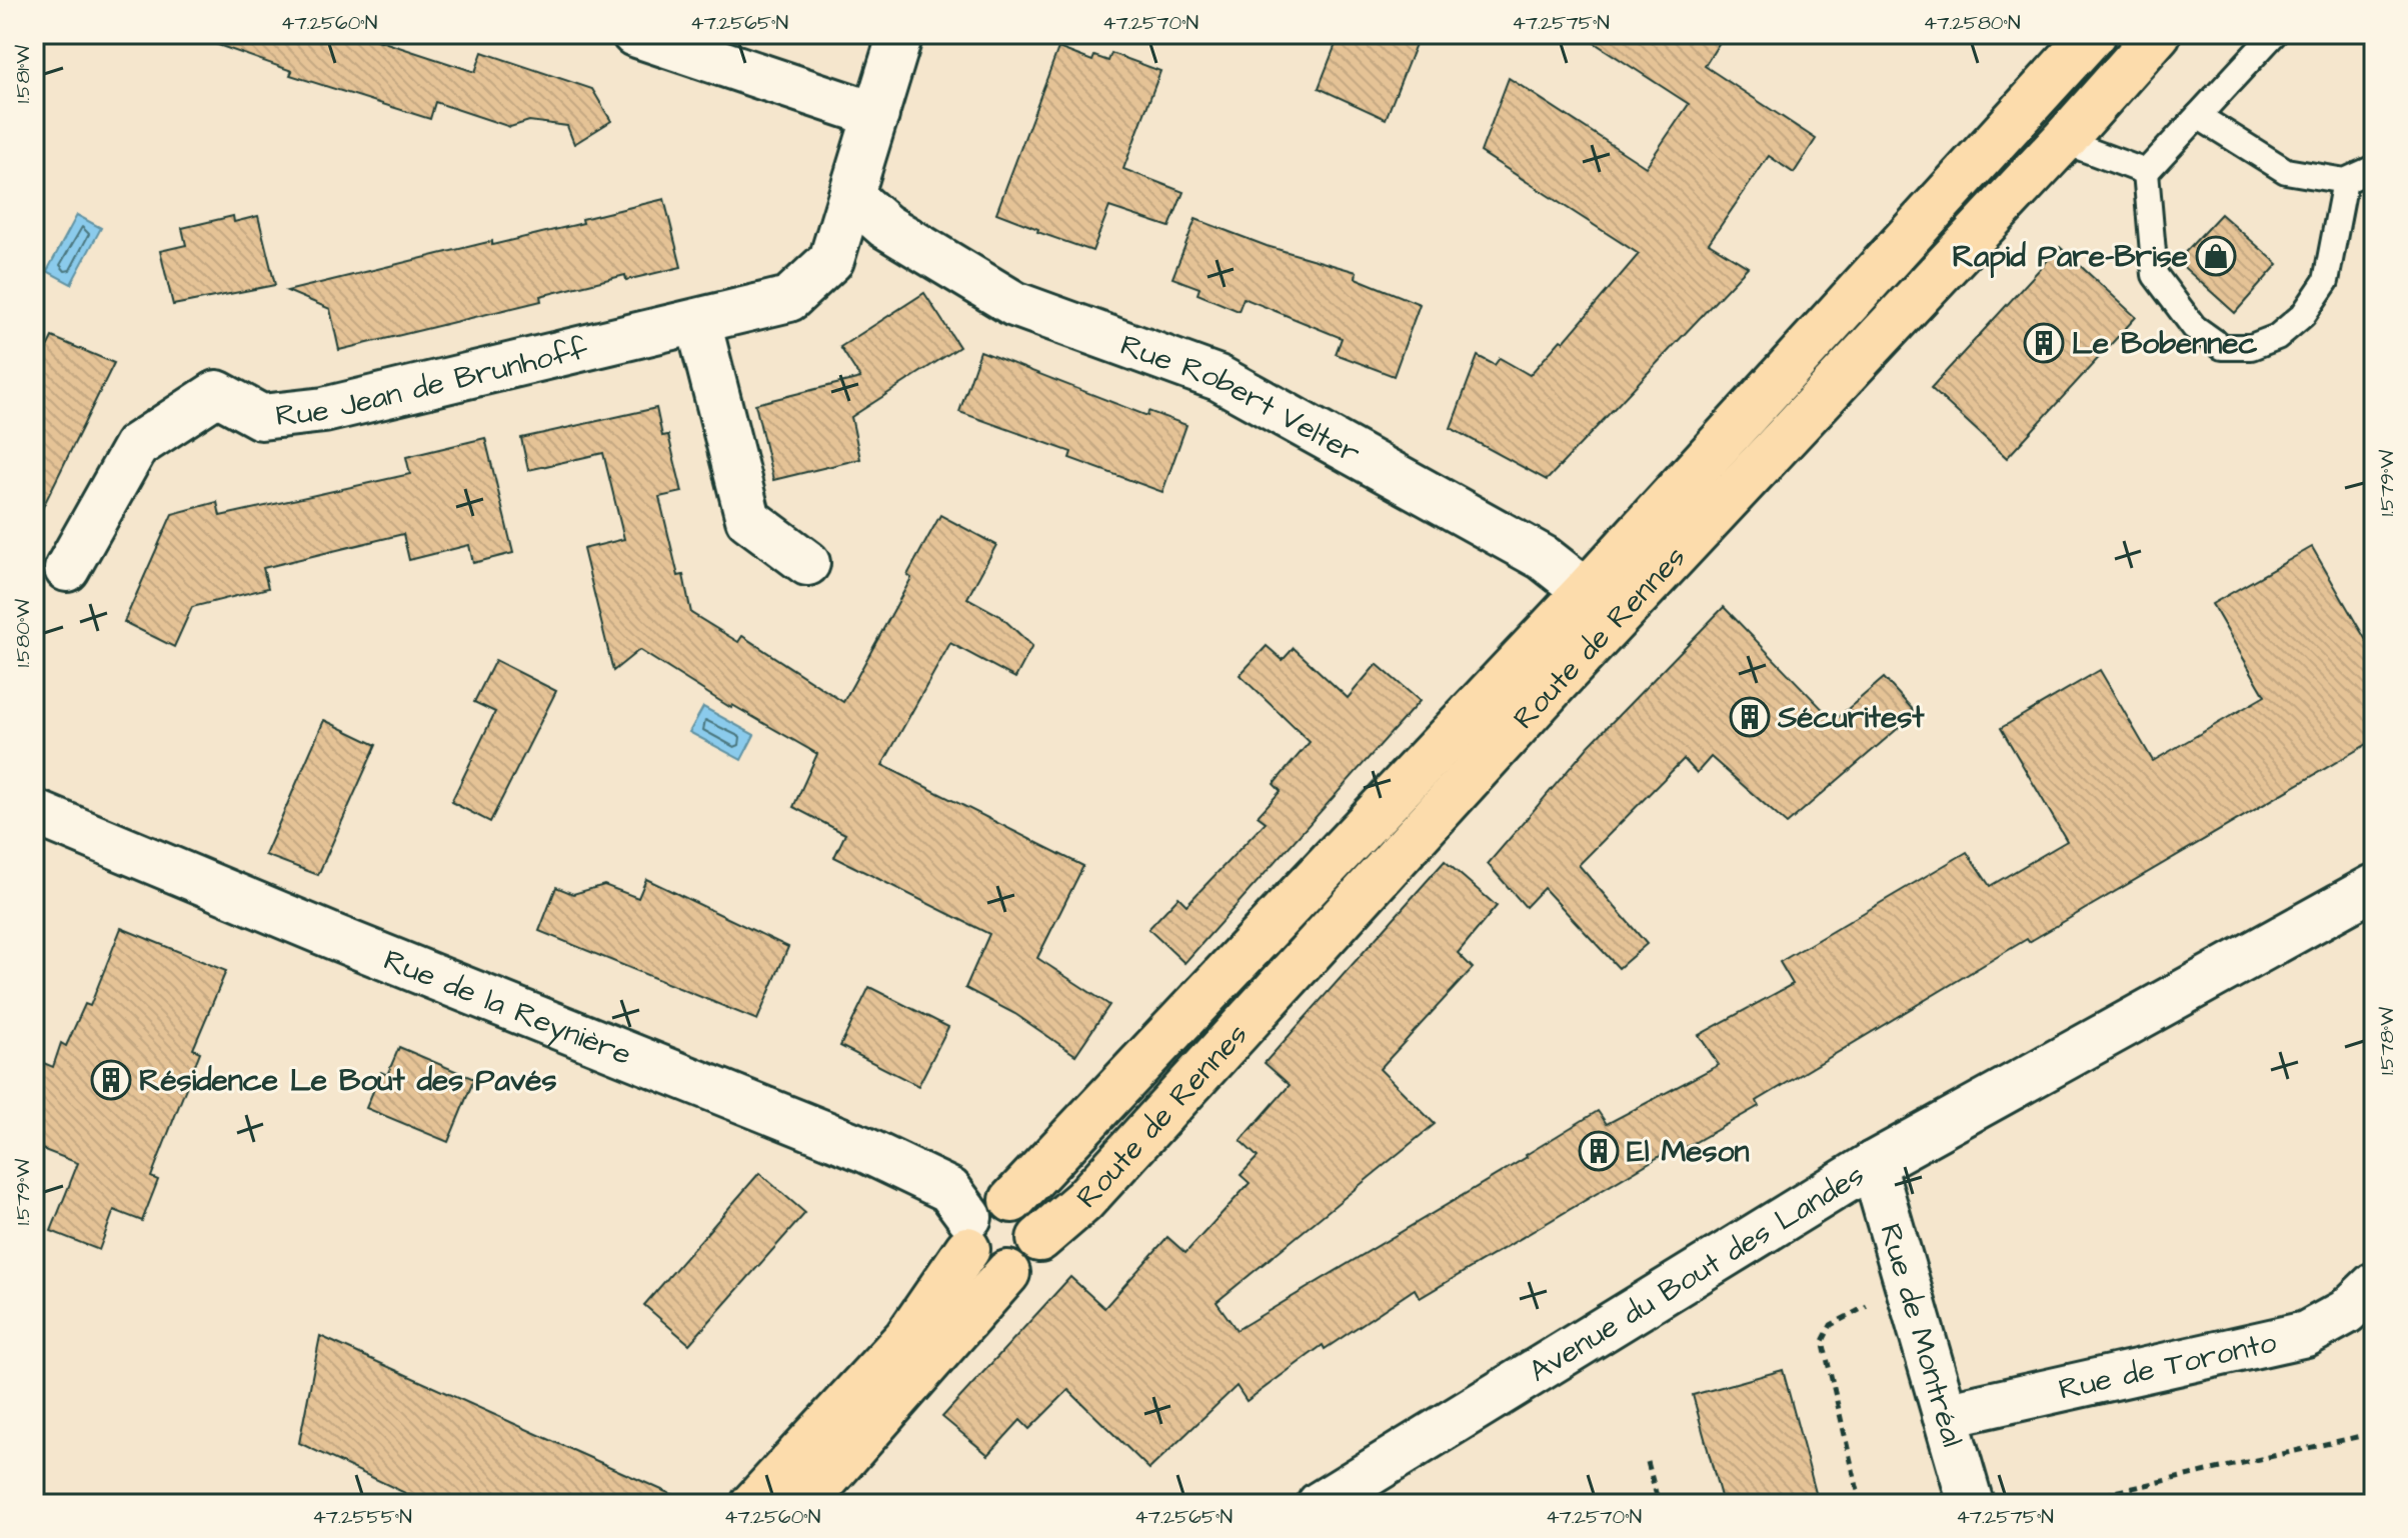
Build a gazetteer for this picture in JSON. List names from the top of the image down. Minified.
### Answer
{"streets":{"main road":["Route de Rennes"],"street":["Rue Jean de Brunhoff","Rue Robert Velter","Rue de la Reynière","Avenue du Bout des Landes","Rue de Montréal","Rue de Toronto"]},"crossings":[["Rue Jean de Brunhoff","Rue Robert Velter"],["Rue Robert Velter","Route de Rennes"],["Route de Rennes","Rue de la Reynière"],["Avenue du Bout des Landes","Rue de Montréal"],["Rue de Montréal","Rue de Toronto"]],"places":{"shop":["Rapid Pare-Brise"],"building":["Le Bobennec","Sécuritest","Résidence Le Bout des Pavés","El Meson"]},"coordinates":["47.2560°N","47.2565°N","47.2570°N","47.2575°N","47.2580°N","1.581°W","1.579°W","1.580°W","1.578°W","47.2555°N"]}
